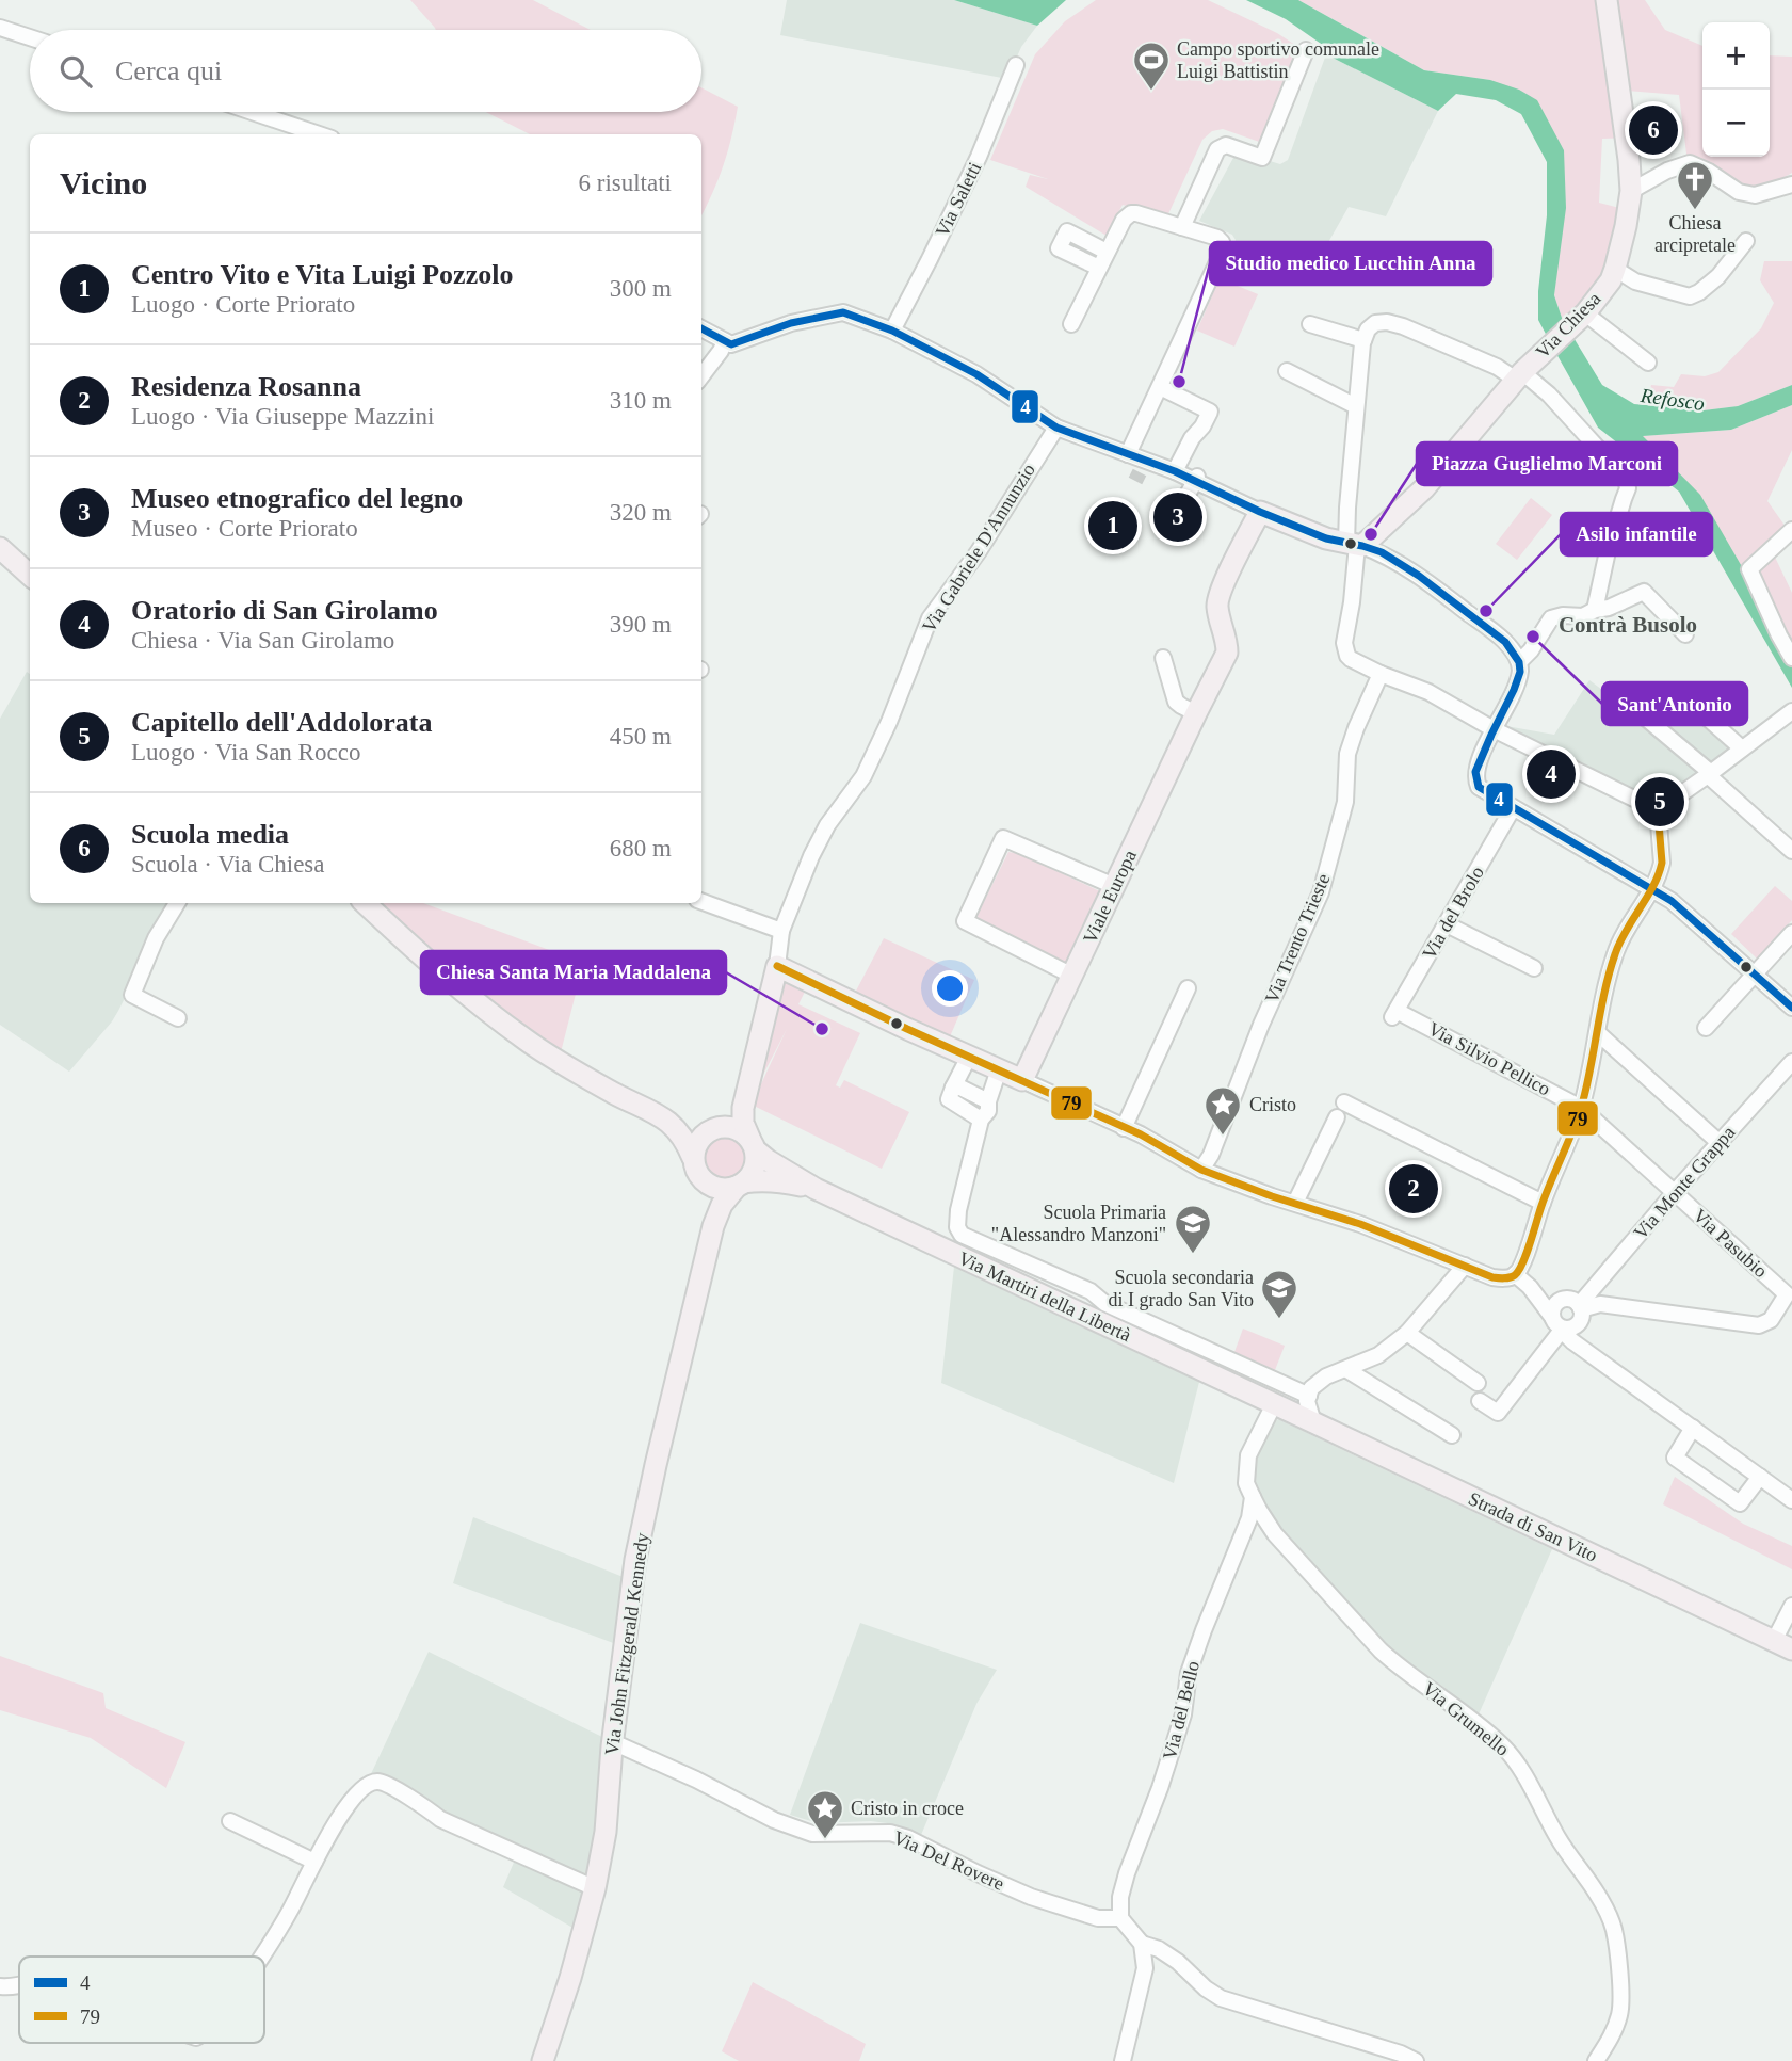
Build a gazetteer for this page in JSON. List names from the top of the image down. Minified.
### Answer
{"streets":{"main road":["Via Chiesa","Via Gabriele D'Annunzio","Viale Europa","Via Martiri della Libertà","Strada di San Vito","Via John Fitzgerald Kennedy"],"street":["Via Saletti","Via del Brolo","Via Trento Trieste","Via Silvio Pellico","Via Monte Grappa","Via Pasubio","Via del Bello","Via Grumello","Via Del Rovere"]},"crossings":[["Via Gabriele D'Annunzio","Via Martiri della Libertà"],["Via Gabriele D'Annunzio","Via John Fitzgerald Kennedy"],["Via del Brolo","Via Silvio Pellico"],["Via Silvio Pellico","Via Pasubio"],["Via Monte Grappa","Via Pasubio"],["Via Martiri della Libertà","Strada di San Vito"],["Via Martiri della Libertà","Via John Fitzgerald Kennedy"],["Via Martiri della Libertà","Via del Bello"],["Strada di San Vito","Via del Bello"],["Via John Fitzgerald Kennedy","Via Del Rovere"],["Via del Bello","Via Grumello"],["Via del Bello","Via Del Rovere"]],"districts":["Contrà Busolo"],"water":["Refosco"],"places":{"sports":["Campo sportivo comunale Luigi Battistin"],"church":["Chiesa arcipretale"],"other":["Studio medico Lucchin Anna","Piazza Guglielmo Marconi","Asilo infantile","Sant'Antonio","Chiesa Santa Maria Maddalena"],"place":["Cristo","Cristo in croce"],"school or university":["Scuola Primaria \"Alessandro Manzoni\"","Scuola secondaria di I grado San Vito"]},"lines":["transit line 4","transit line 79"],"legend":["4","79"],"page":{"map_buttons":["+","−"],"search":"Cerca qui","pins":["6","3","1","4","5","2"],"heading":["Vicino","6 risultati"],"list":[{"mark":"1","name":"Centro Vito e Vita Luigi Pozzolo","note":"Luogo · Corte Priorato","value":"300 m"},{"mark":"2","name":"Residenza Rosanna","note":"Luogo · Via Giuseppe Mazzini","value":"310 m"},{"mark":"3","name":"Museo etnografico del legno","note":"Museo · Corte Priorato","value":"320 m"},{"mark":"4","name":"Oratorio di San Girolamo","note":"Chiesa · Via San Girolamo","value":"390 m"},{"mark":"5","name":"Capitello dell'Addolorata","note":"Luogo · Via San Rocco","value":"450 m"},{"mark":"6","name":"Scuola media","note":"Scuola · Via Chiesa","value":"680 m"}]}}
